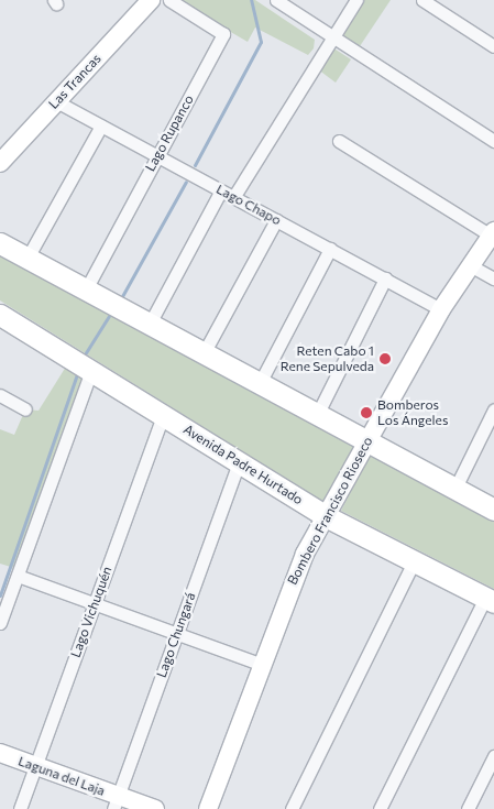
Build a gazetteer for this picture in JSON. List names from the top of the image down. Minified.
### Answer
{"streets":{"main road":["Avenida Padre Hurtado"],"street":["Las Trancas","Lago Rupanco","Lago Chapo","Bombero Francisco Rioseco","Lago Vichuquén","Lago Chungará","Laguna del Laja"]},"crossings":[["Las Trancas","Lago Chapo"],["Lago Rupanco","Lago Chapo"],["Lago Chapo","Bombero Francisco Rioseco"],["Avenida Padre Hurtado","Bombero Francisco Rioseco"],["Avenida Padre Hurtado","Lago Vichuquén"],["Avenida Padre Hurtado","Lago Chungará"],["Lago Vichuquén","Laguna del Laja"],["Lago Chungará","Laguna del Laja"]],"places":["Reten Cabo 1 Rene Sepulveda","Bomberos Los Ángeles"]}
